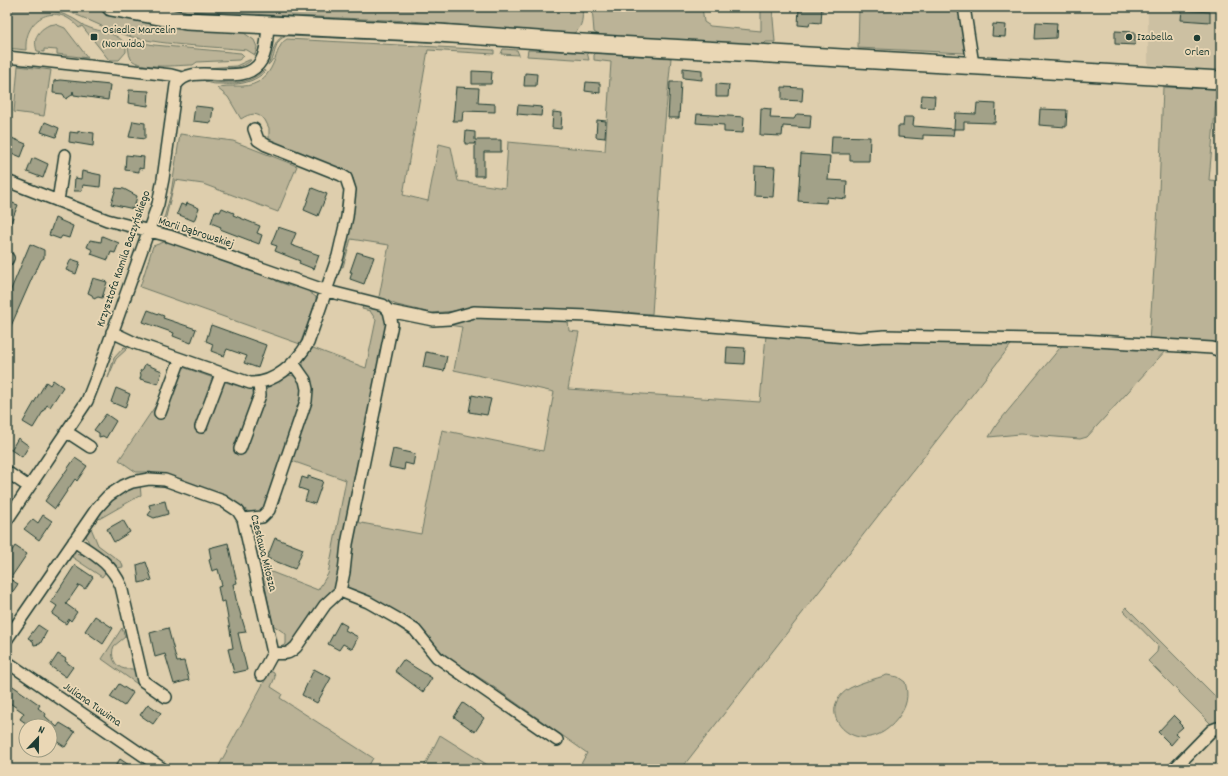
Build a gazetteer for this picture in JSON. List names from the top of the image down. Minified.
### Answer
{"streets":{"street":["Marii Dąbrowskiej","Krzysztofa Kamila Baczyńskiego","Czesława Miłosza","Juliana Tuwima"]},"crossings":[["Marii Dąbrowskiej","Krzysztofa Kamila Baczyńskiego"]],"places":{"transit":["Osiedle Marcelin (Norwida)"],"other":["Izabella","Orlen"]},"north":"top"}
